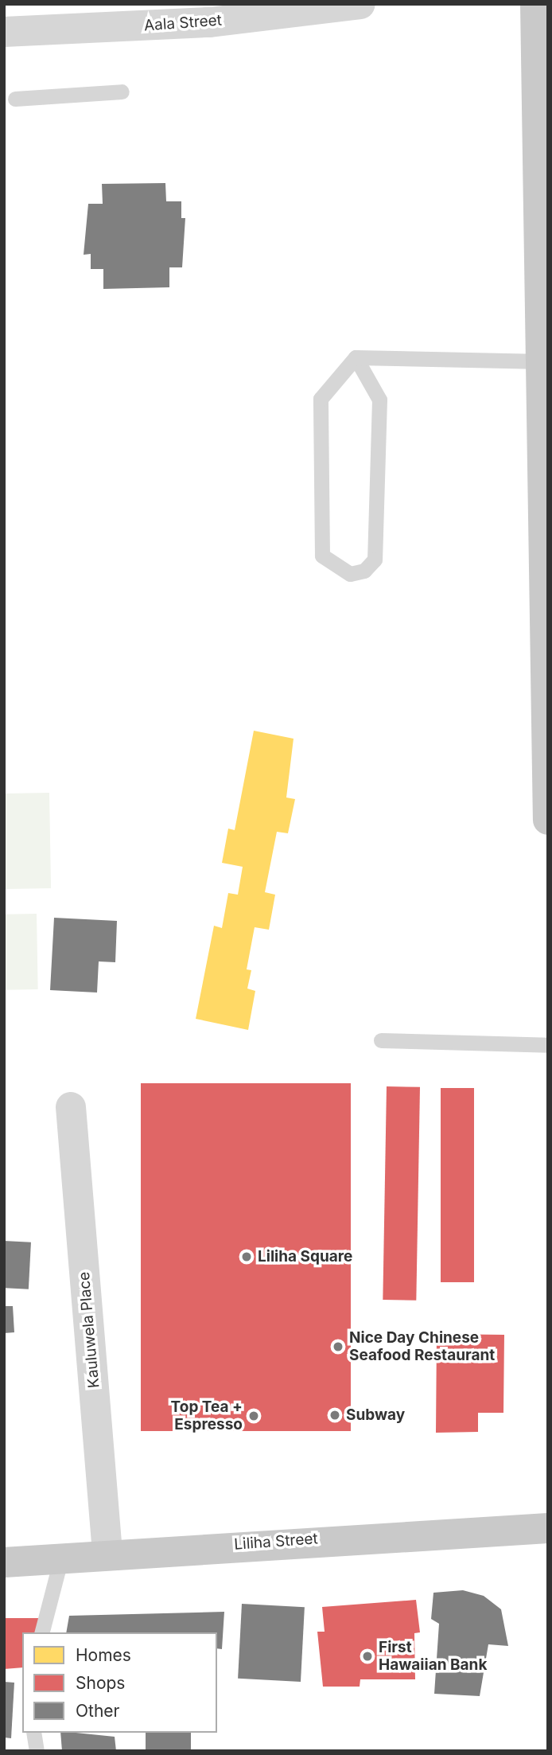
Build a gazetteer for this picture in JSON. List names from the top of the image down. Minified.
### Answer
{"streets":{"main road":["Liliha Street"],"street":["Aala Street","Kauluwela Place"]},"crossings":[["Kauluwela Place","Liliha Street"]],"places":["Liliha Square","Nice Day Chinese Seafood Restaurant","Subway","Top Tea + Espresso","First Hawaiian Bank"],"legend":["Homes","Shops","Other"]}
